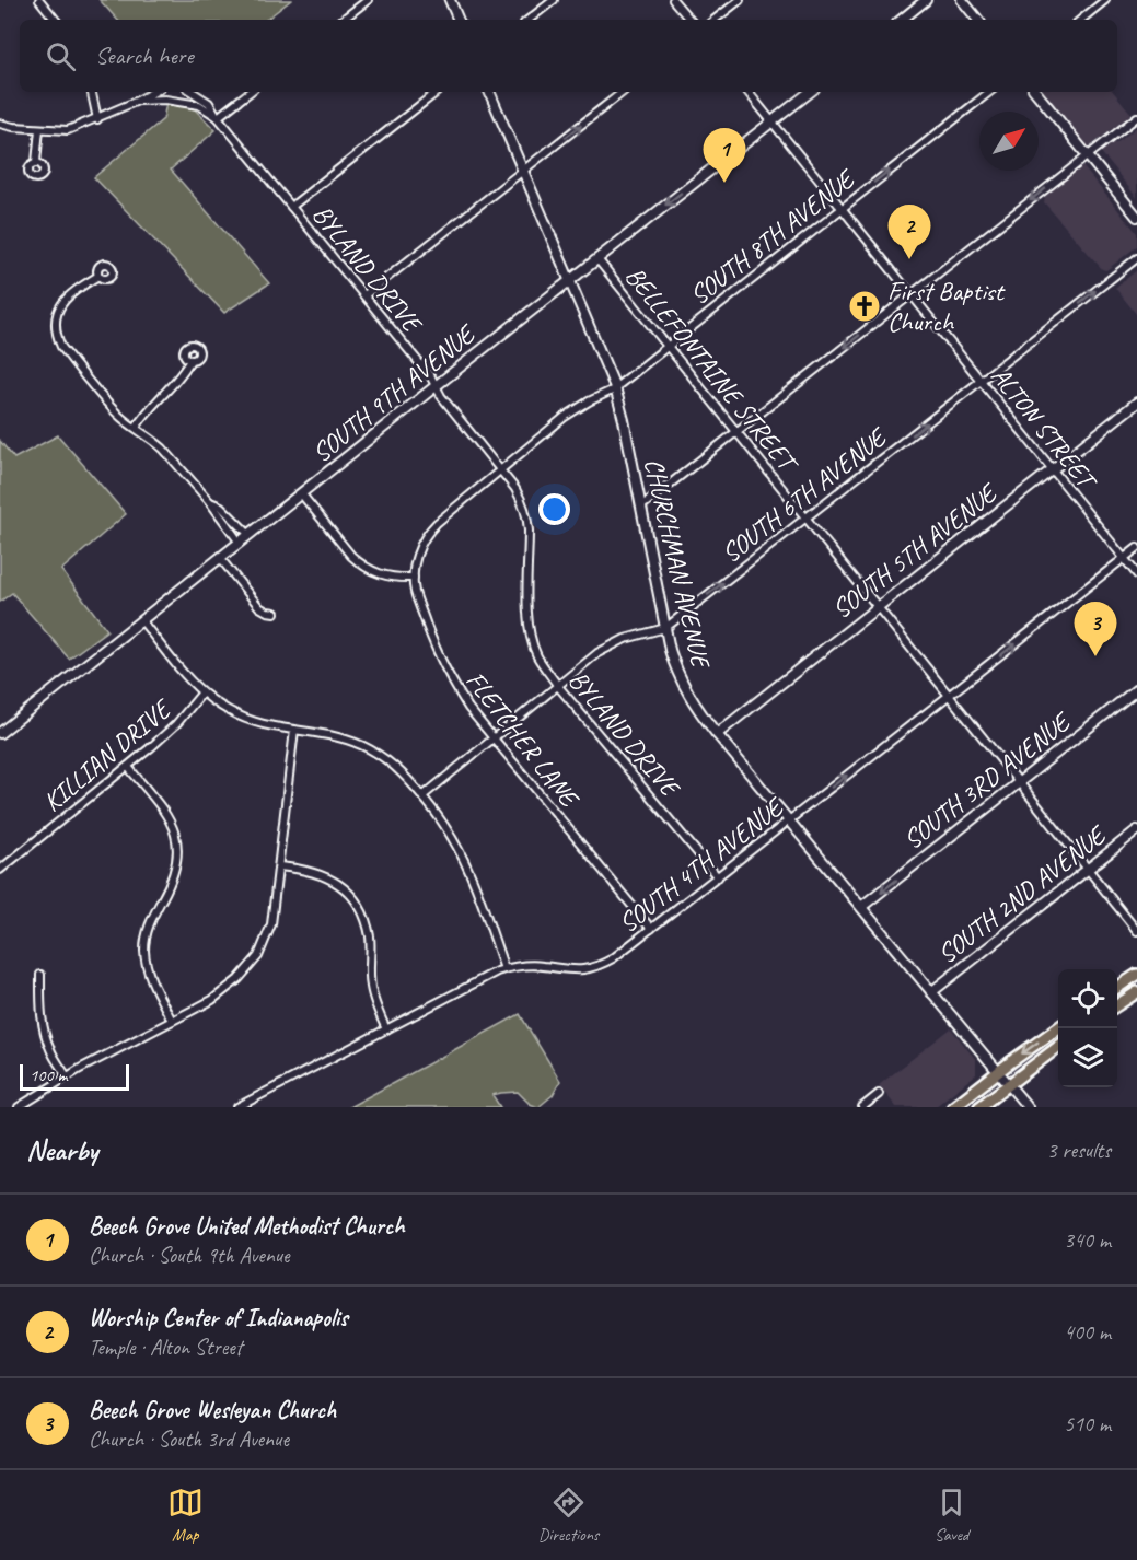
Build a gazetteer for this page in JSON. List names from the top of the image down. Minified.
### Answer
{"streets":{"street":["SOUTH 8TH AVENUE","BYLAND DRIVE","BELLEFONTAINE STREET","SOUTH 9TH AVENUE","ALTON STREET","SOUTH 6TH AVENUE","SOUTH 5TH AVENUE","CHURCHMAN AVENUE","FLETCHER LANE","KILLIAN DRIVE","SOUTH 3RD AVENUE","SOUTH 4TH AVENUE","SOUTH 2ND AVENUE"]},"crossings":[["SOUTH 8TH AVENUE","BYLAND DRIVE"],["SOUTH 8TH AVENUE","BELLEFONTAINE STREET"],["SOUTH 8TH AVENUE","ALTON STREET"],["SOUTH 8TH AVENUE","CHURCHMAN AVENUE"],["SOUTH 8TH AVENUE","FLETCHER LANE"],["BYLAND DRIVE","SOUTH 9TH AVENUE"],["BYLAND DRIVE","SOUTH 6TH AVENUE"],["BYLAND DRIVE","SOUTH 4TH AVENUE"],["BELLEFONTAINE STREET","SOUTH 9TH AVENUE"],["BELLEFONTAINE STREET","SOUTH 6TH AVENUE"],["BELLEFONTAINE STREET","SOUTH 5TH AVENUE"],["BELLEFONTAINE STREET","SOUTH 3RD AVENUE"],["BELLEFONTAINE STREET","SOUTH 4TH AVENUE"],["BELLEFONTAINE STREET","SOUTH 2ND AVENUE"],["SOUTH 9TH AVENUE","ALTON STREET"],["SOUTH 9TH AVENUE","CHURCHMAN AVENUE"],["ALTON STREET","SOUTH 6TH AVENUE"],["ALTON STREET","SOUTH 5TH AVENUE"],["ALTON STREET","SOUTH 4TH AVENUE"],["SOUTH 6TH AVENUE","CHURCHMAN AVENUE"],["SOUTH 6TH AVENUE","FLETCHER LANE"],["SOUTH 5TH AVENUE","CHURCHMAN AVENUE"],["CHURCHMAN AVENUE","SOUTH 3RD AVENUE"],["CHURCHMAN AVENUE","SOUTH 4TH AVENUE"],["CHURCHMAN AVENUE","SOUTH 2ND AVENUE"],["FLETCHER LANE","SOUTH 4TH AVENUE"]],"one_way":["SOUTH 6TH AVENUE","SOUTH 3RD AVENUE","SOUTH 4TH AVENUE"],"places":{"church":["First Baptist Church"]},"scale_bar":"100 m","north":"top right","page":{"search":"Search here","pins":["1","2","3"],"scale":"100 m","heading":["Nearby","3 results"],"list":[{"mark":"1","name":"Beech Grove United Methodist Church","note":"Church · South 9th Avenue","value":"340 m"},{"mark":"2","name":"Worship Center of Indianapolis","note":"Temple · Alton Street","value":"400 m"},{"mark":"3","name":"Beech Grove Wesleyan Church","note":"Church · South 3rd Avenue","value":"510 m"}],"nav":["Map","Directions","Saved"]}}
